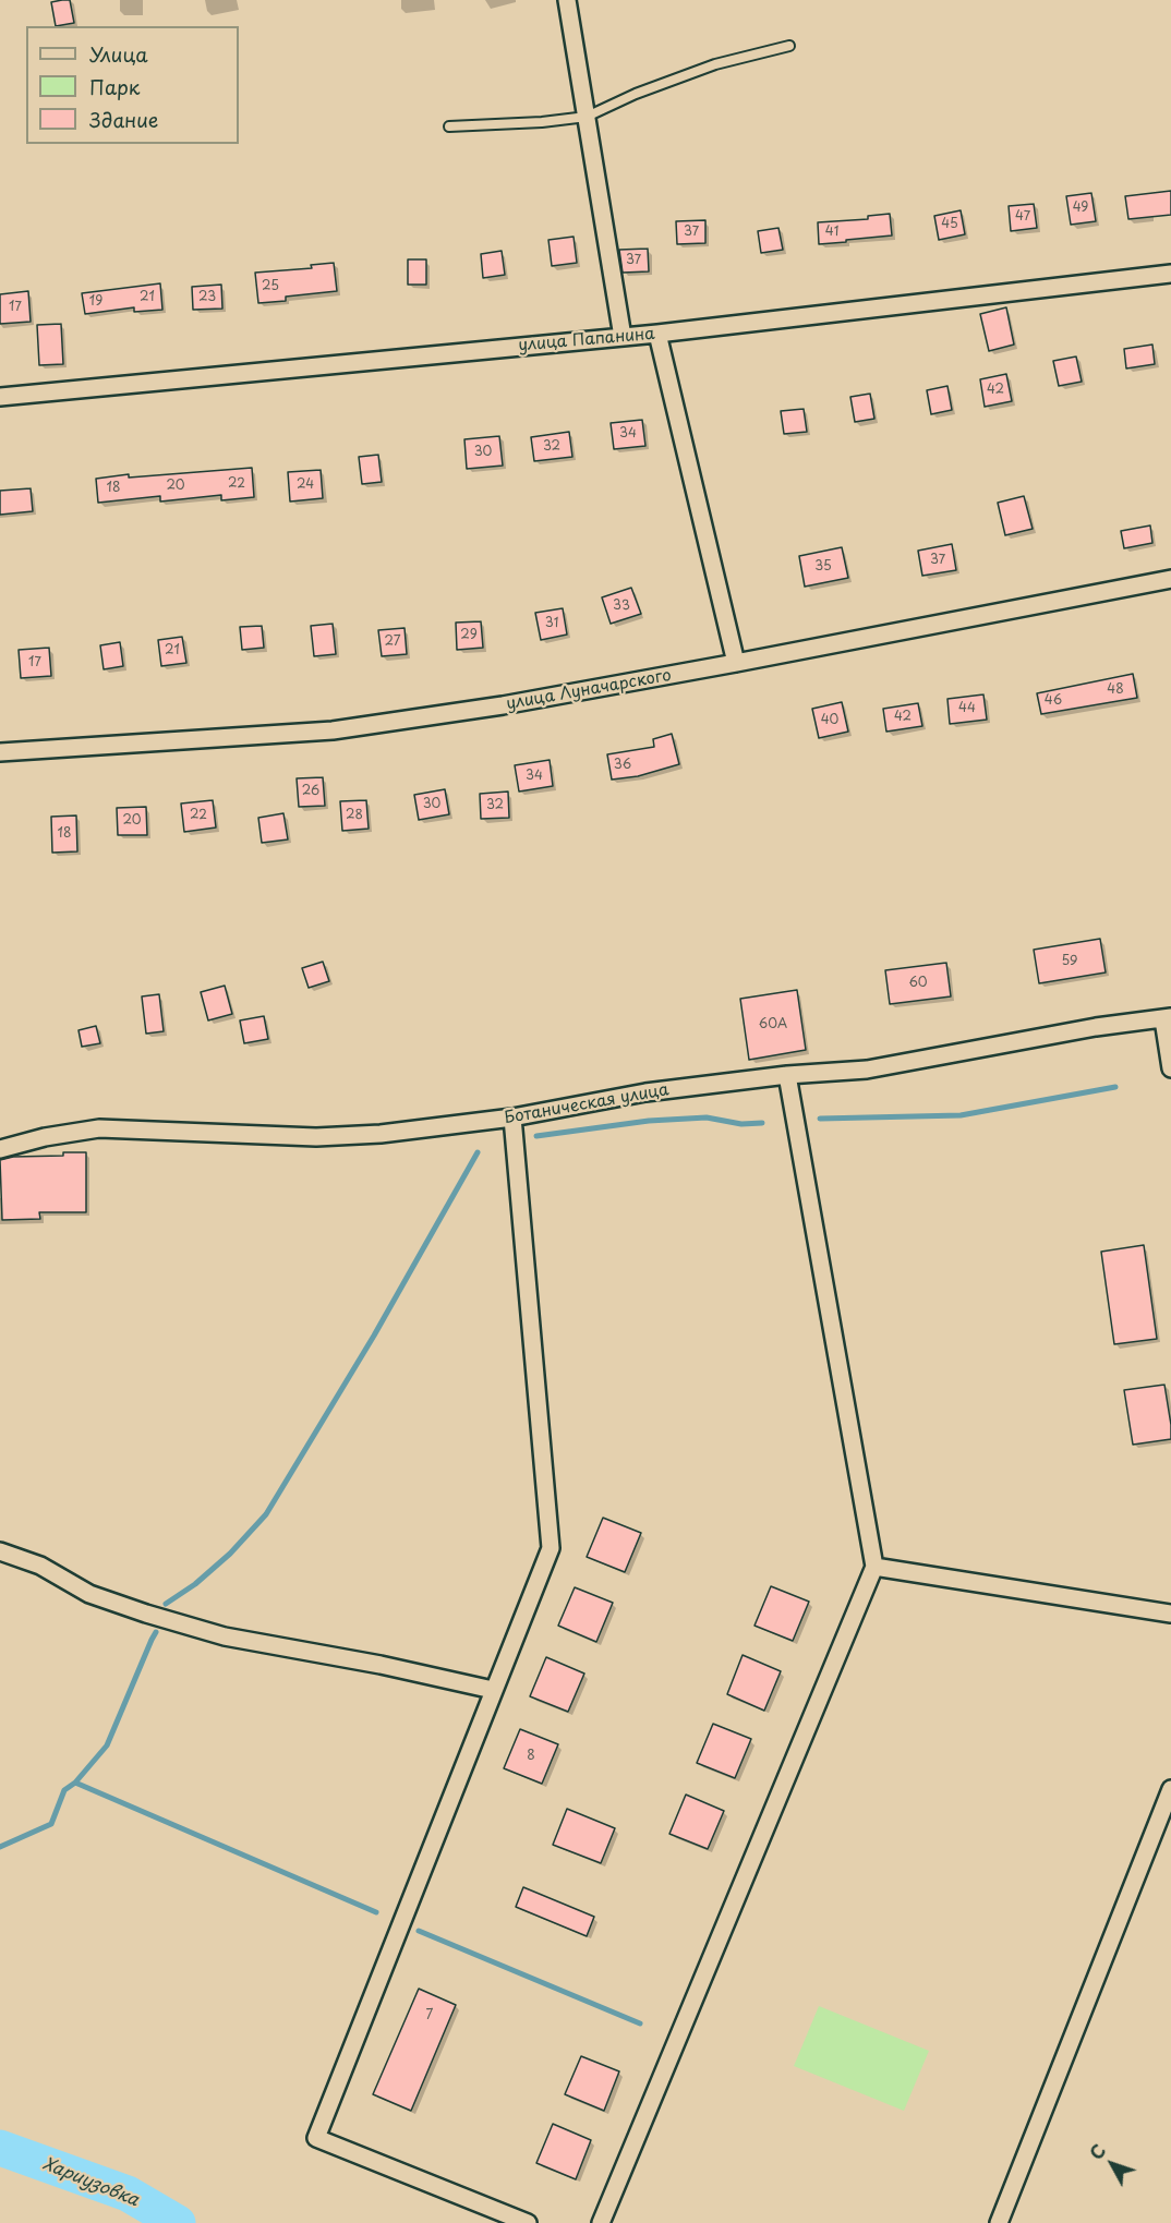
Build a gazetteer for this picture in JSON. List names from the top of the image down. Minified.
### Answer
{"streets":{"street":["улица Папанина","улица Луначарского","Ботаническая улица"]},"water":["Хариузовка"],"house_numbers":["49","47","45","37","41","37","25","21","23","19","17","42","34","32","30","22","24","20","18","37","35","33","31","29","27","21","17","48","46","44","42","40","36","34","26","30","32","22","28","20","18","59","60","60А","8","7"],"legend":["Улица","Парк","Здание"],"north":"top left"}
